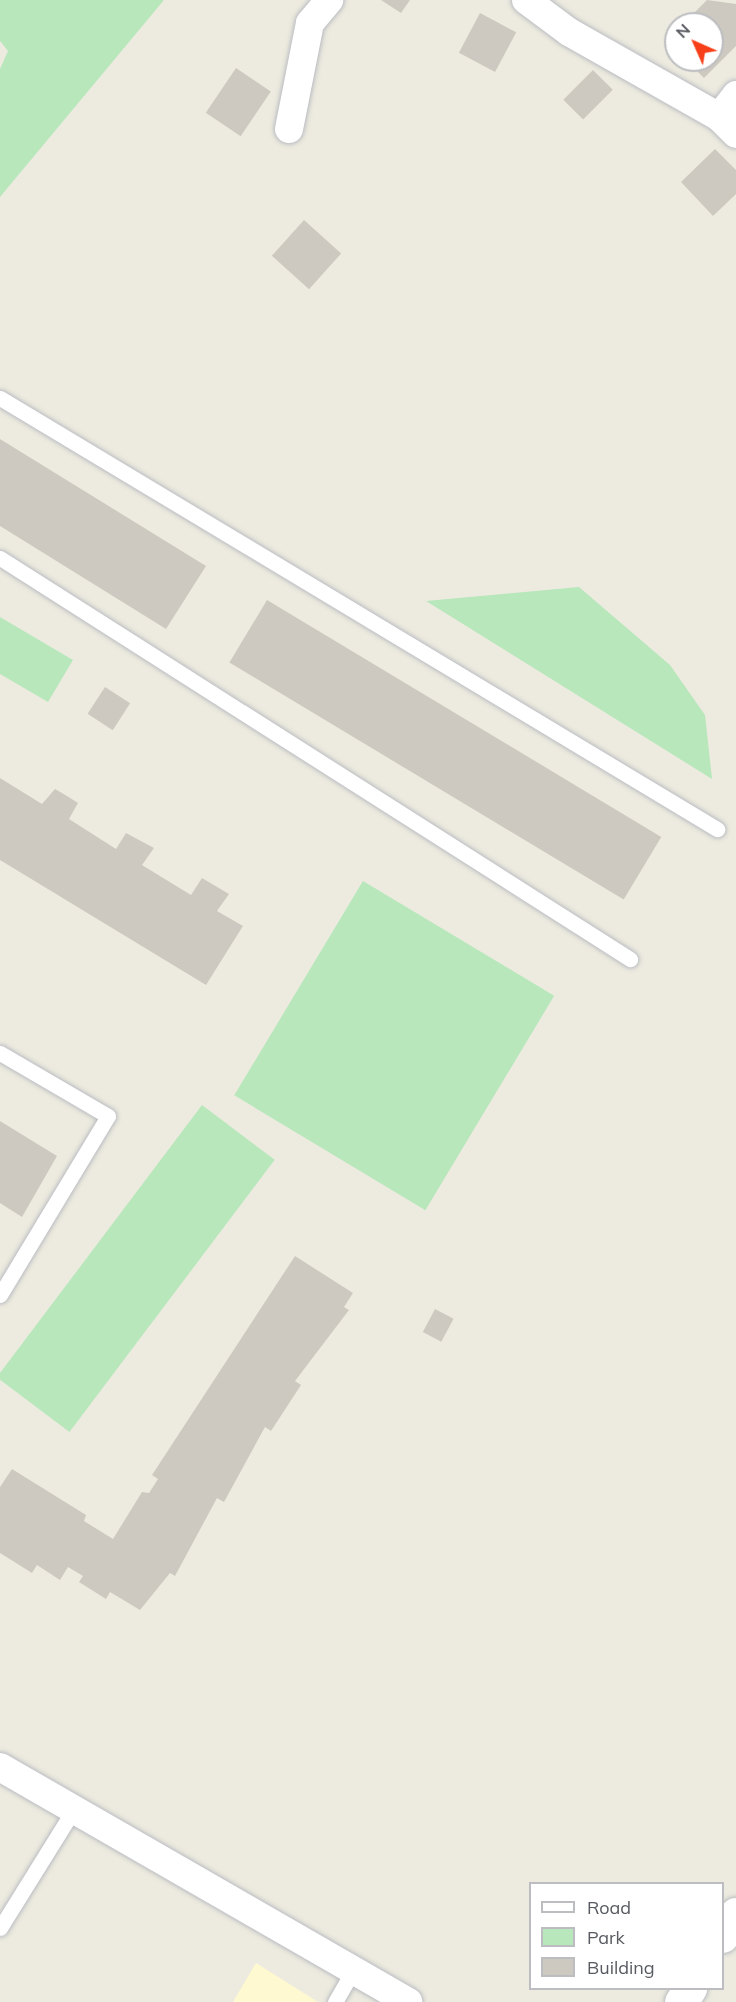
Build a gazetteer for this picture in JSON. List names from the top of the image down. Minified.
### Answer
{"legend":["Road","Park","Building"],"north":"top left"}
